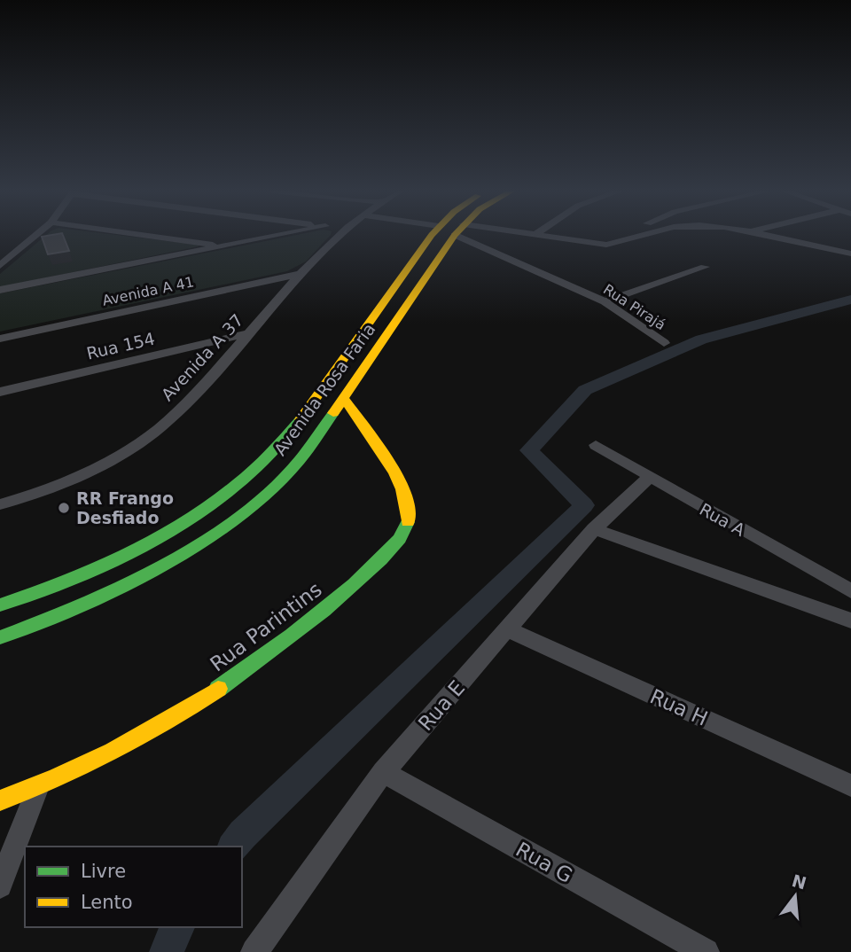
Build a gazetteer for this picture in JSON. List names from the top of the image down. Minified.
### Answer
{"streets":{"street":["Avenida A 41","Rua Pirajá","Rua 154","Avenida A 37","Avenida Rosa Faria","Rua A","Rua Parintins","Rua E","Rua H","Rua G"]},"crossings":[["Avenida A 41","Avenida A 37"],["Rua 154","Avenida A 37"],["Avenida Rosa Faria","Rua Parintins"],["Rua A","Rua E"],["Rua E","Rua H"],["Rua E","Rua G"]],"places":["RR Frango Desfiado"],"legend":["Livre","Lento"],"north":"top"}
